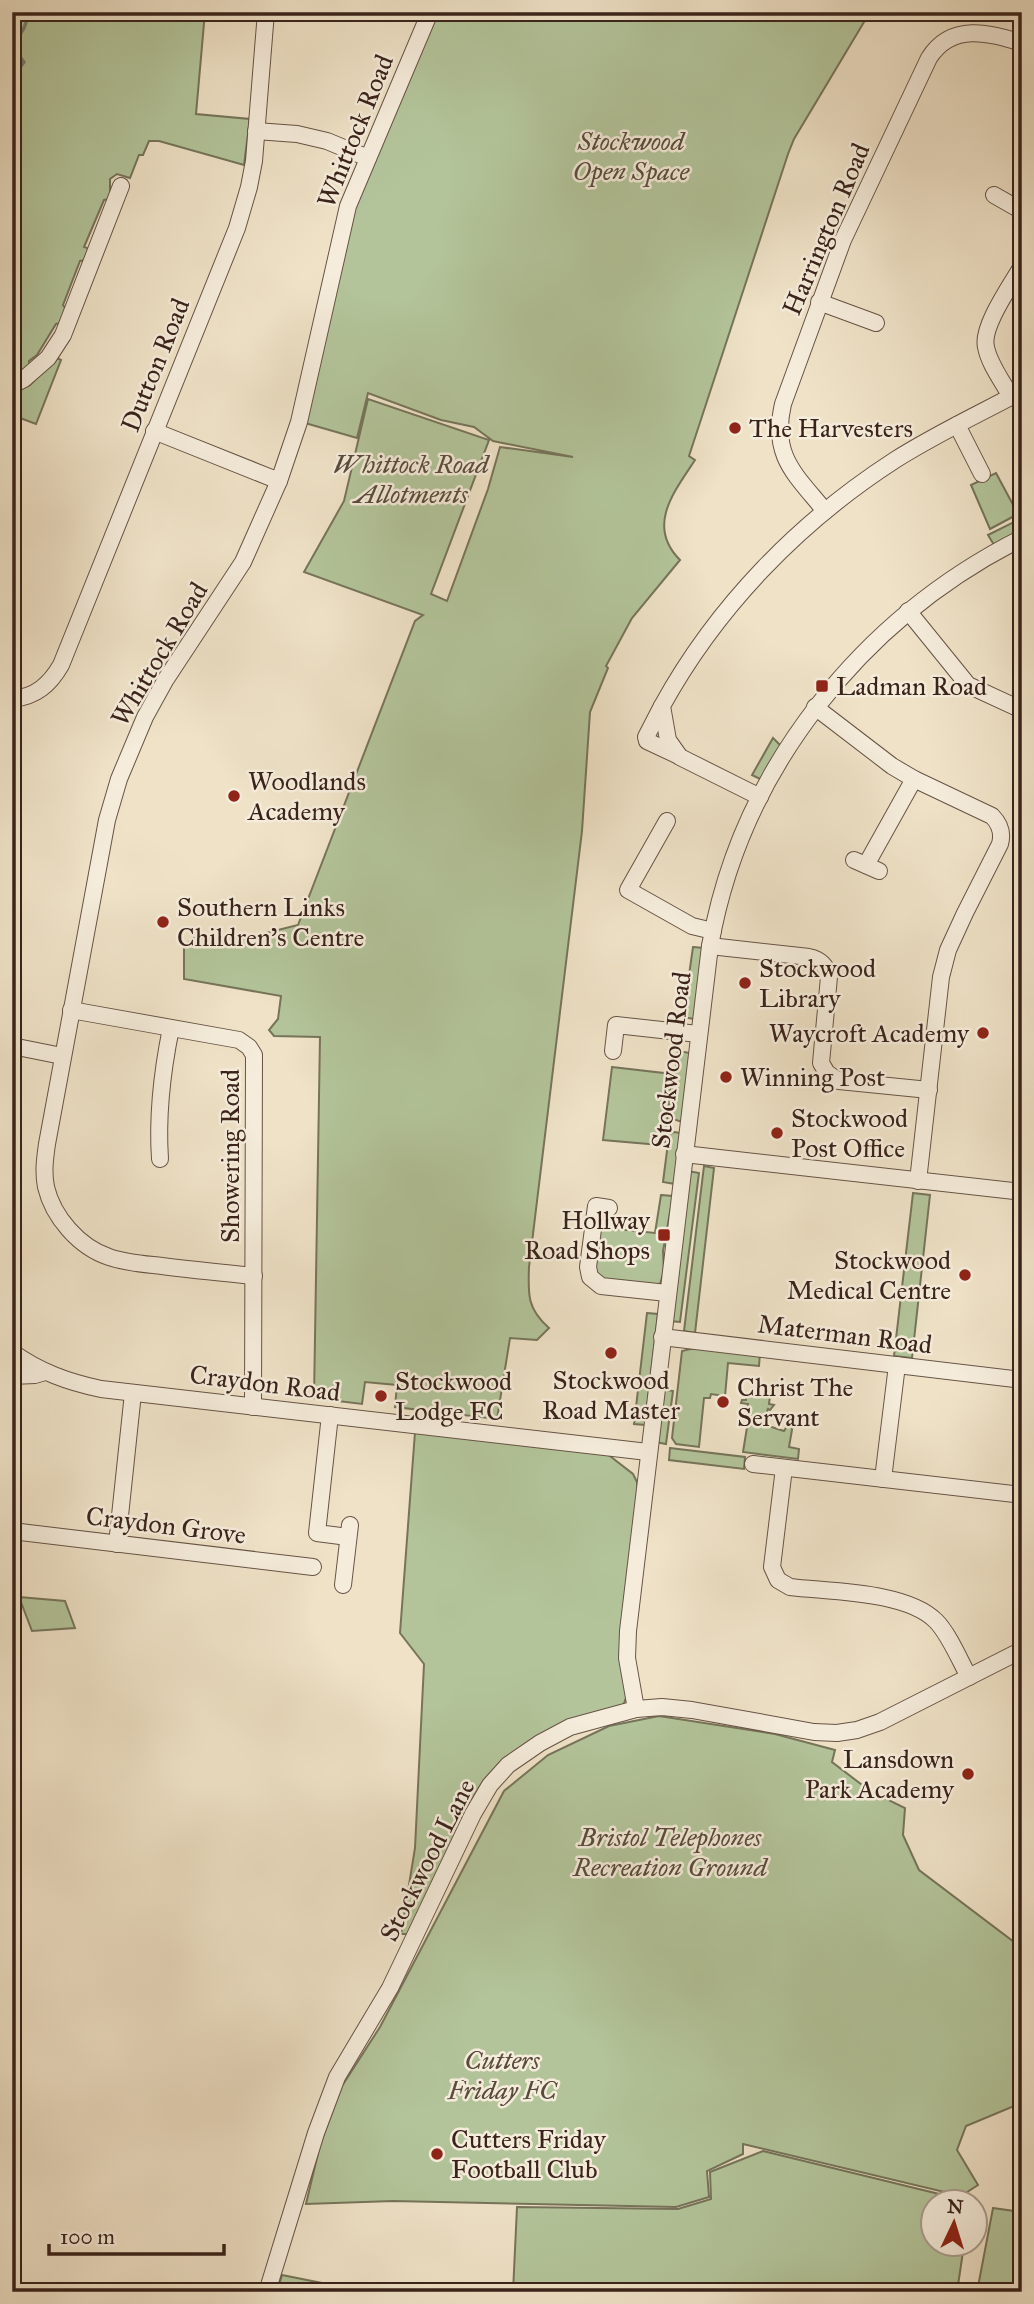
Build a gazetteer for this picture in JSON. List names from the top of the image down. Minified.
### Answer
{"streets":{"street":["Whittock Road","Harrington Road","Dutton Road","Stockwood Road","Showering Road","Materman Road","Craydon Road","Craydon Grove","Stockwood Lane"]},"crossings":[["Whittock Road","Showering Road"],["Stockwood Road","Materman Road"],["Stockwood Road","Craydon Road"],["Stockwood Road","Stockwood Lane"],["Showering Road","Craydon Road"]],"parks":["Stockwood Open Space","Whittock Road Allotments","Bristol Telephones Recreation Ground","Cutters Friday FC"],"places":{"other":["The Harvesters","Woodlands Academy","Southern Links Children's Centre","Stockwood Library","Waycroft Academy","Winning Post","Stockwood Post Office","Stockwood Medical Centre","Stockwood Road Master","Stockwood Lodge FC","Christ The Servant","Lansdown Park Academy","Cutters Friday Football Club"],"transit":["Ladman Road","Hollway Road Shops"]},"scale_bar":"100 m","north":"top"}
